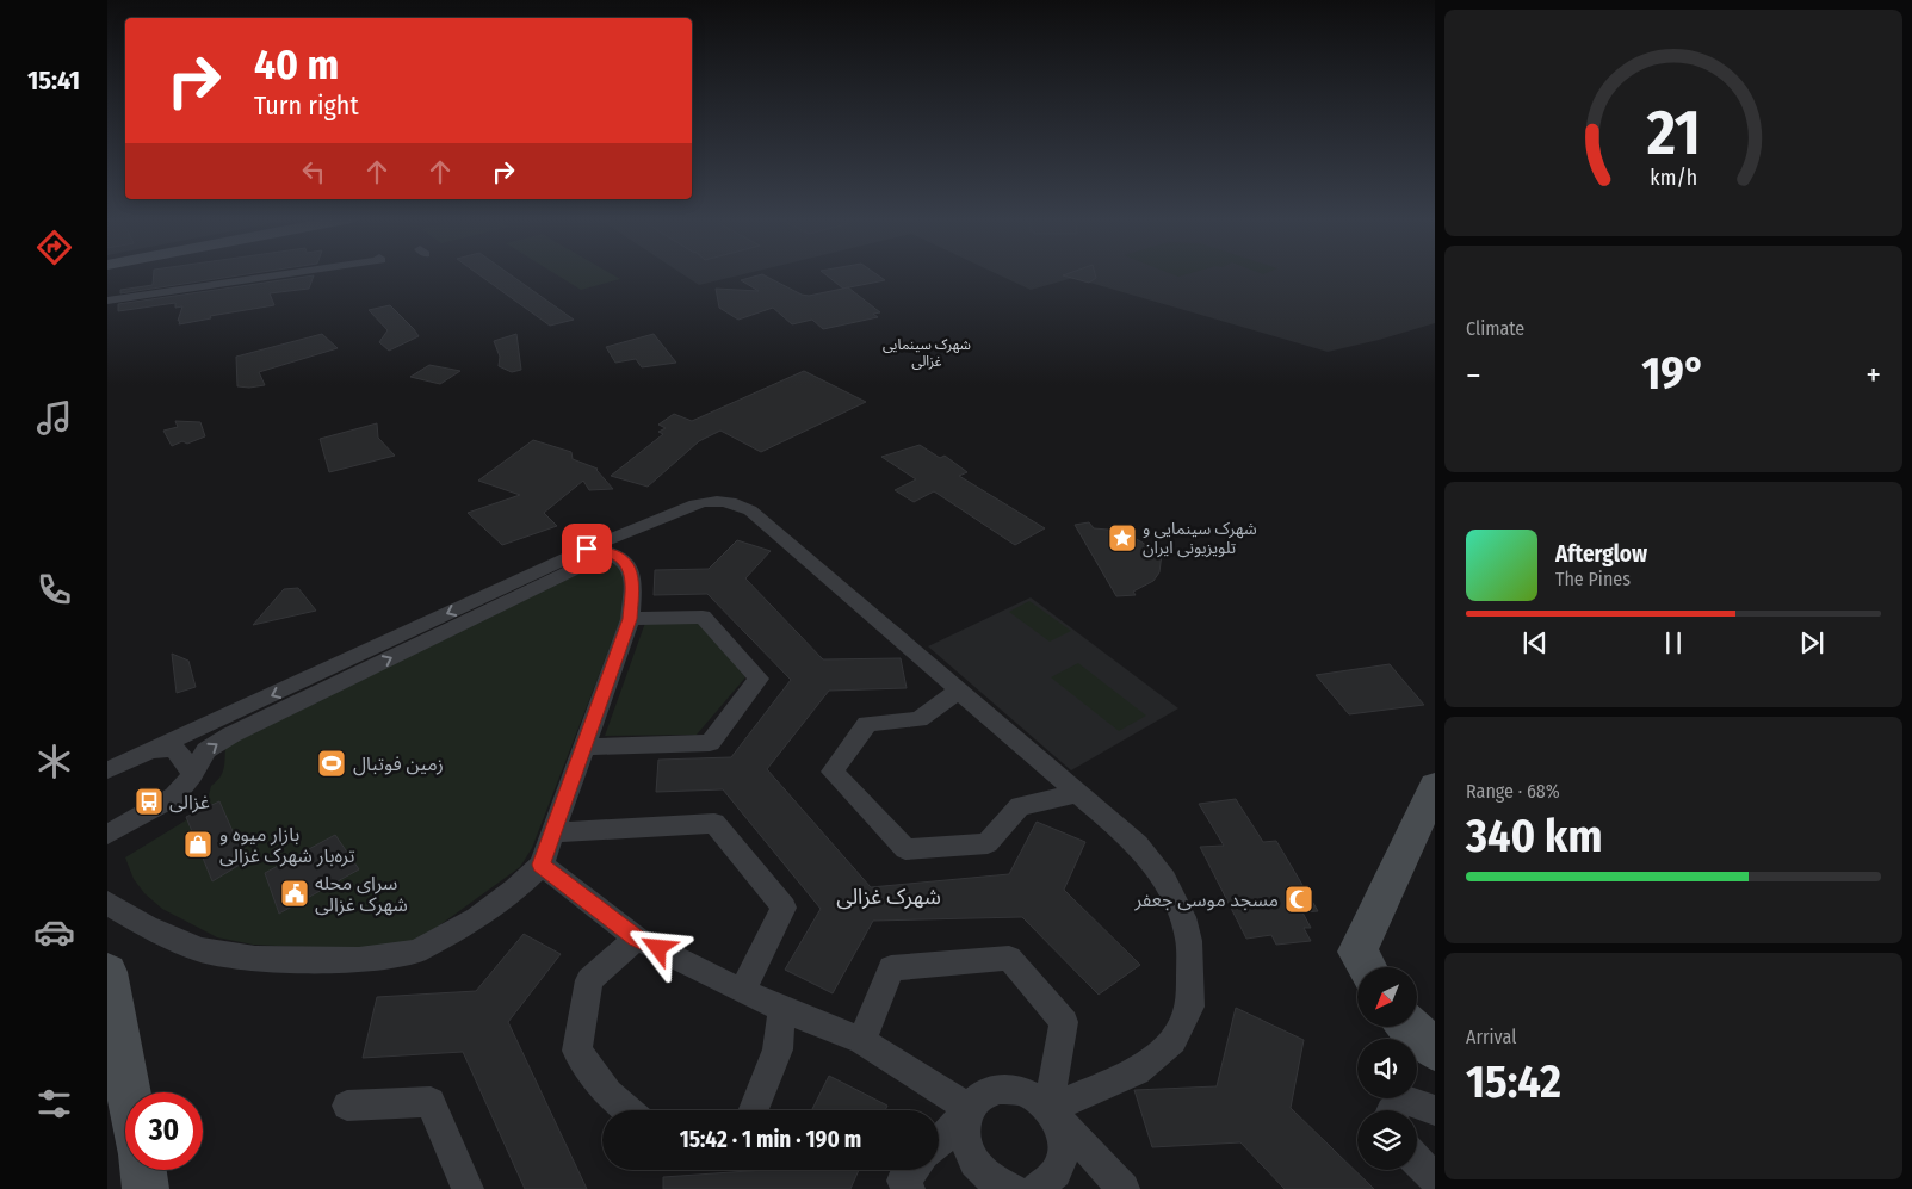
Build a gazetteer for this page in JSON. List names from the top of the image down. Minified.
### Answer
{"districts":["شهرک سینمایی غزالی","شهرک غزالی"],"places":{"place":["شهرک سینمایی و تلویزیونی ایران"],"sports":["زمین فوتبال"],"bus stop":["غزالی"],"shop":["بازار میوه و تره‌بار شهرک غزالی"],"public building":["سرای محله شهرک غزالی"],"mosque":["مسجد موسی جعفر"]},"north":"bottom left","page":{"tabs":"15:41","turn":["40 m","Turn right"],"tile":["Climate",["Range · 68%","340 km"],["Arrival","15:42"]],"heat":["−","19°","+"],"song":["Afterglow","The Pines"],"limit":"30","trip":"15:42 · 1 min · 190 m","gauge":["21","km/h"]}}
